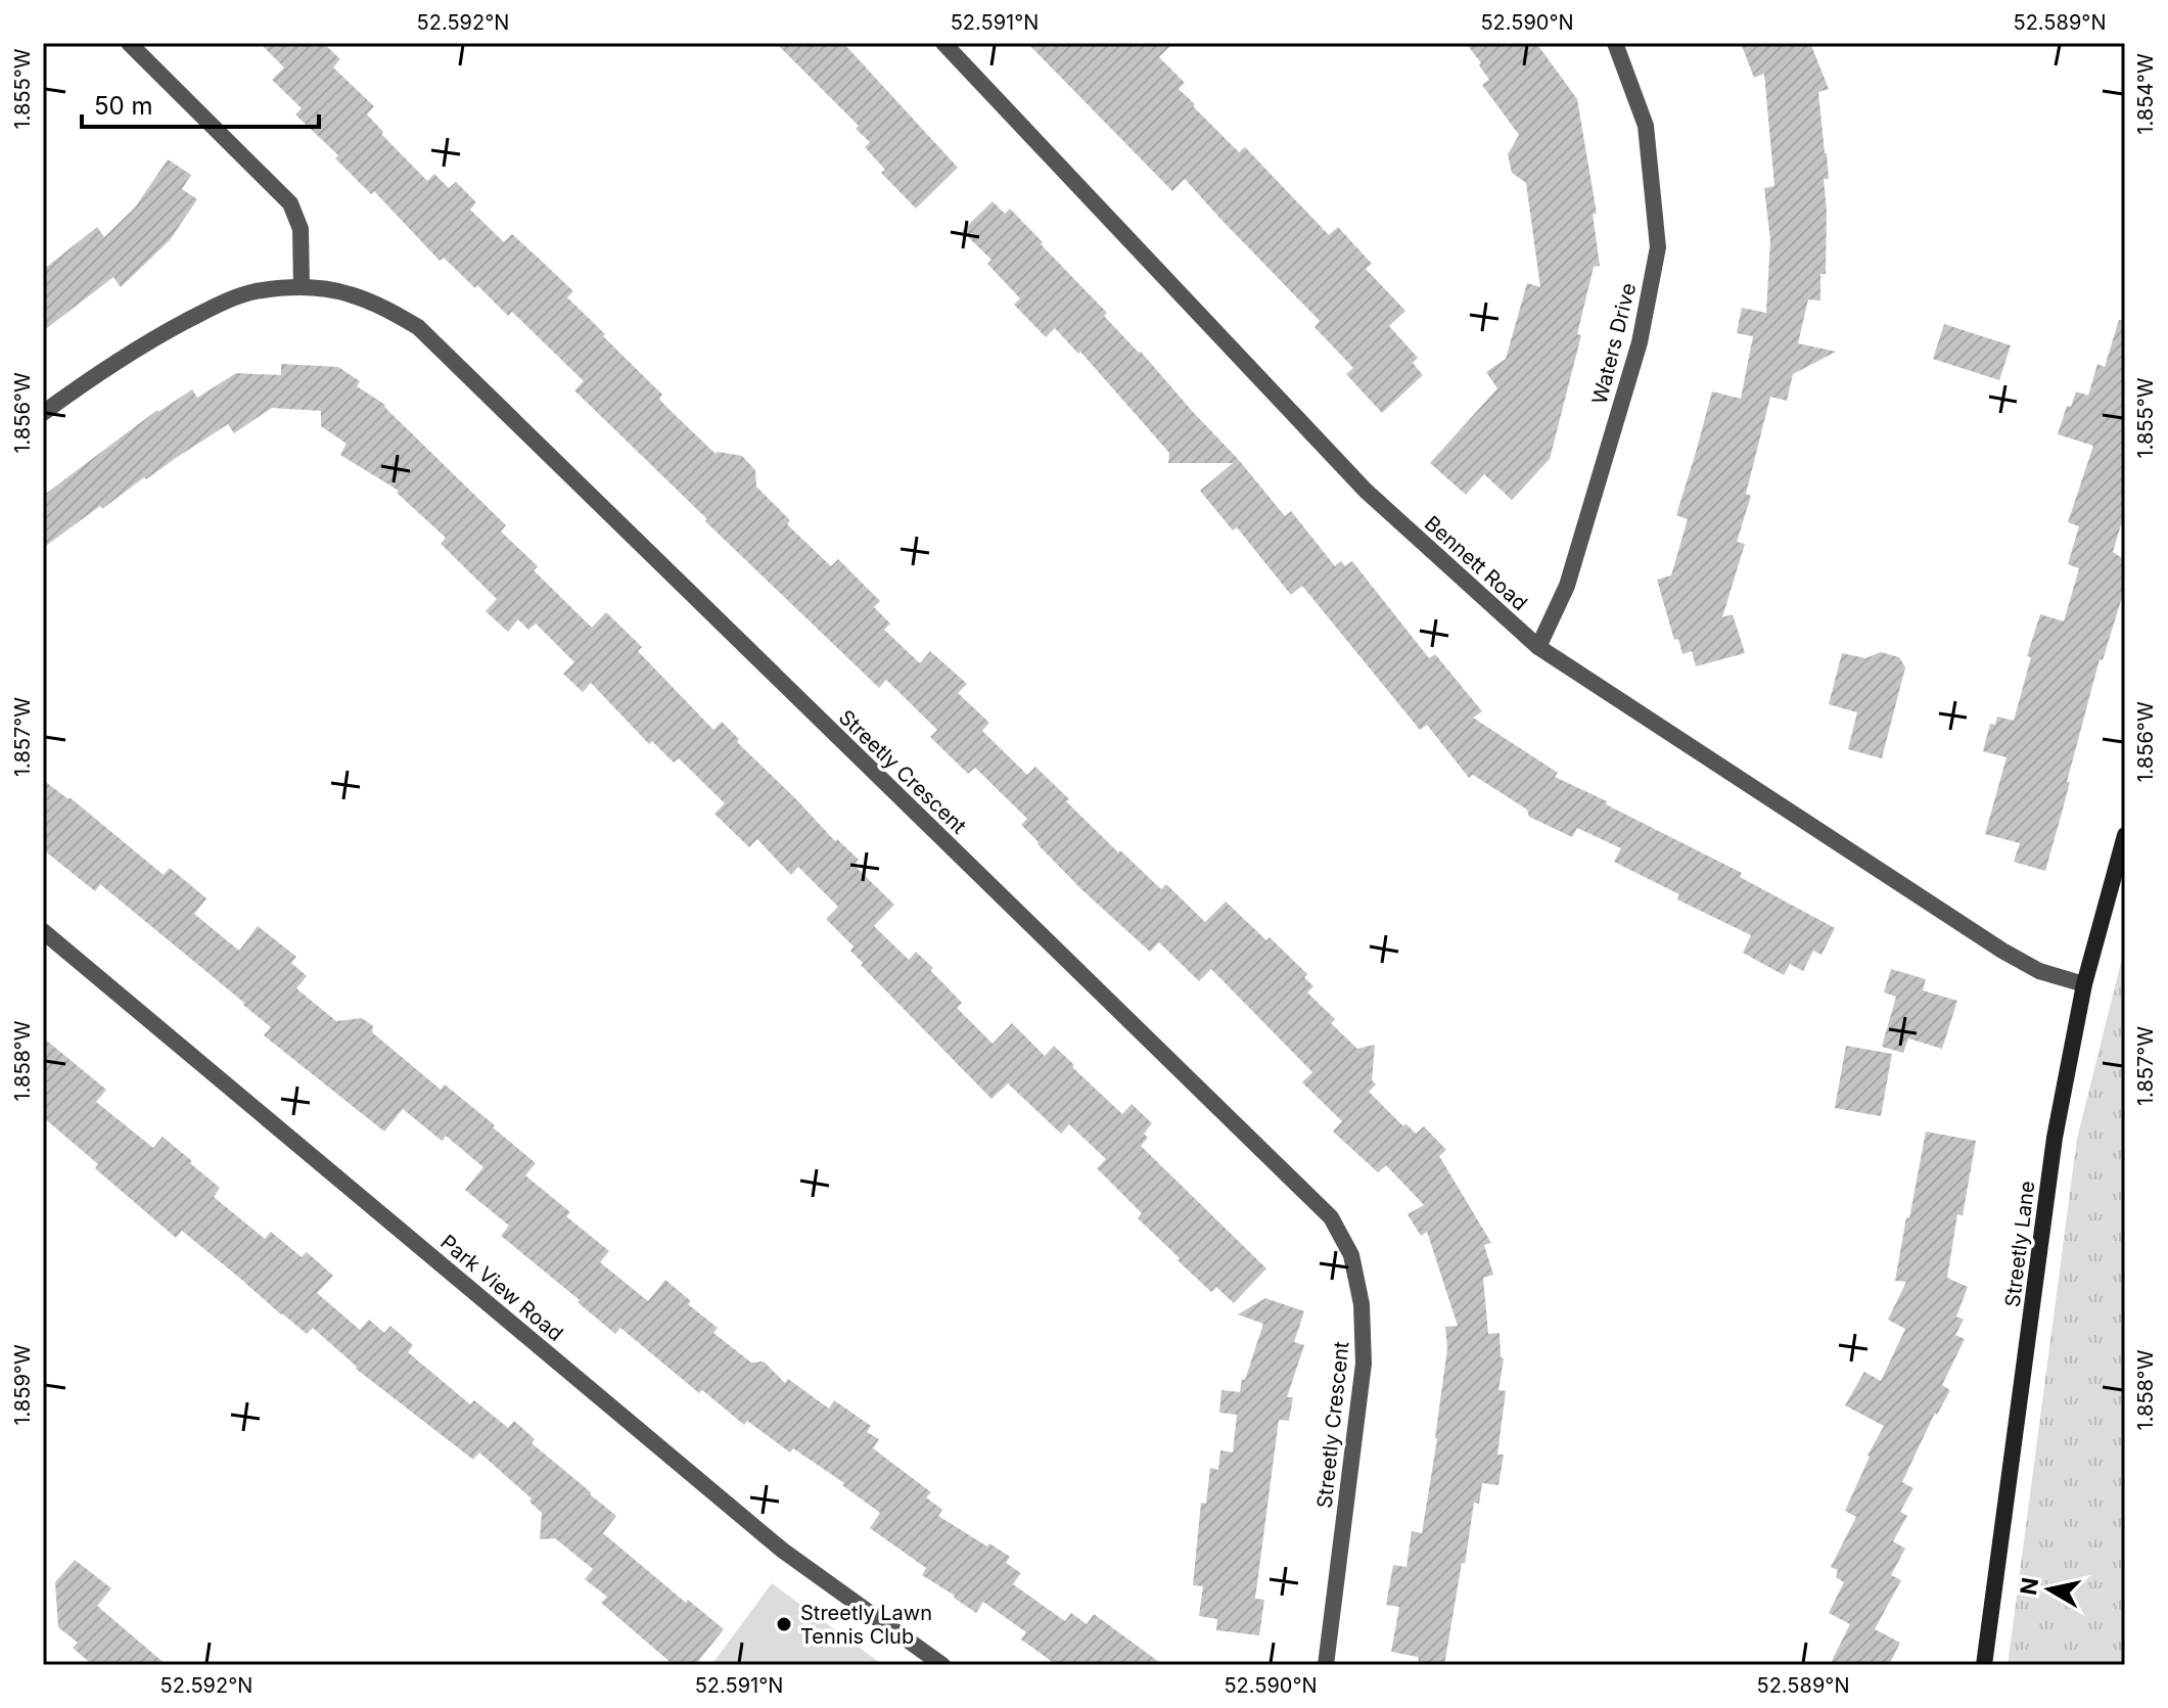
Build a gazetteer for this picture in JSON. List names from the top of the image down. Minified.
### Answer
{"streets":{"main road":["Streetly Lane"],"street":["Waters Drive","Bennett Road","Streetly Crescent","Park View Road"]},"crossings":[["Waters Drive","Bennett Road"],["Bennett Road","Streetly Lane"]],"places":["Streetly Lawn Tennis Club"],"scale_bar":"50 m","north":"left","coordinates":["52.592°N","52.591°N","52.590°N","52.589°N","1.855°W","1.854°W","1.856°W","1.857°W","1.858°W","1.859°W"]}
